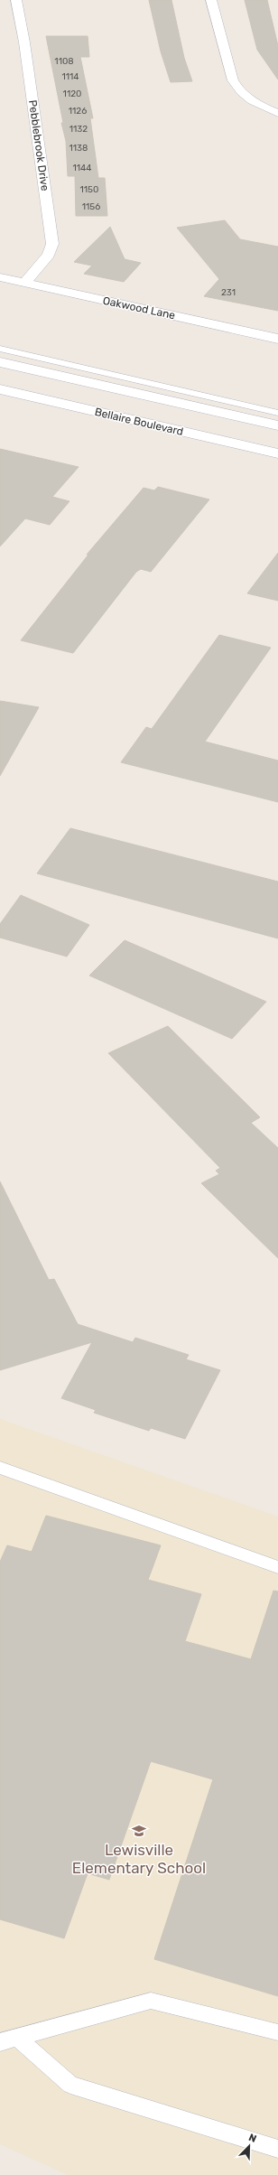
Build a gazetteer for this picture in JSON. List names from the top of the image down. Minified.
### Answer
{"streets":{"street":["Pebblebrook Drive","Oakwood Lane","Bellaire Boulevard"]},"crossings":[["Pebblebrook Drive","Oakwood Lane"]],"places":{"school or university":["Lewisville Elementary School"]},"house_numbers":["1108","1114","1120","1126","1132","1138","1144","1150","1156","231"],"north":"top right"}
